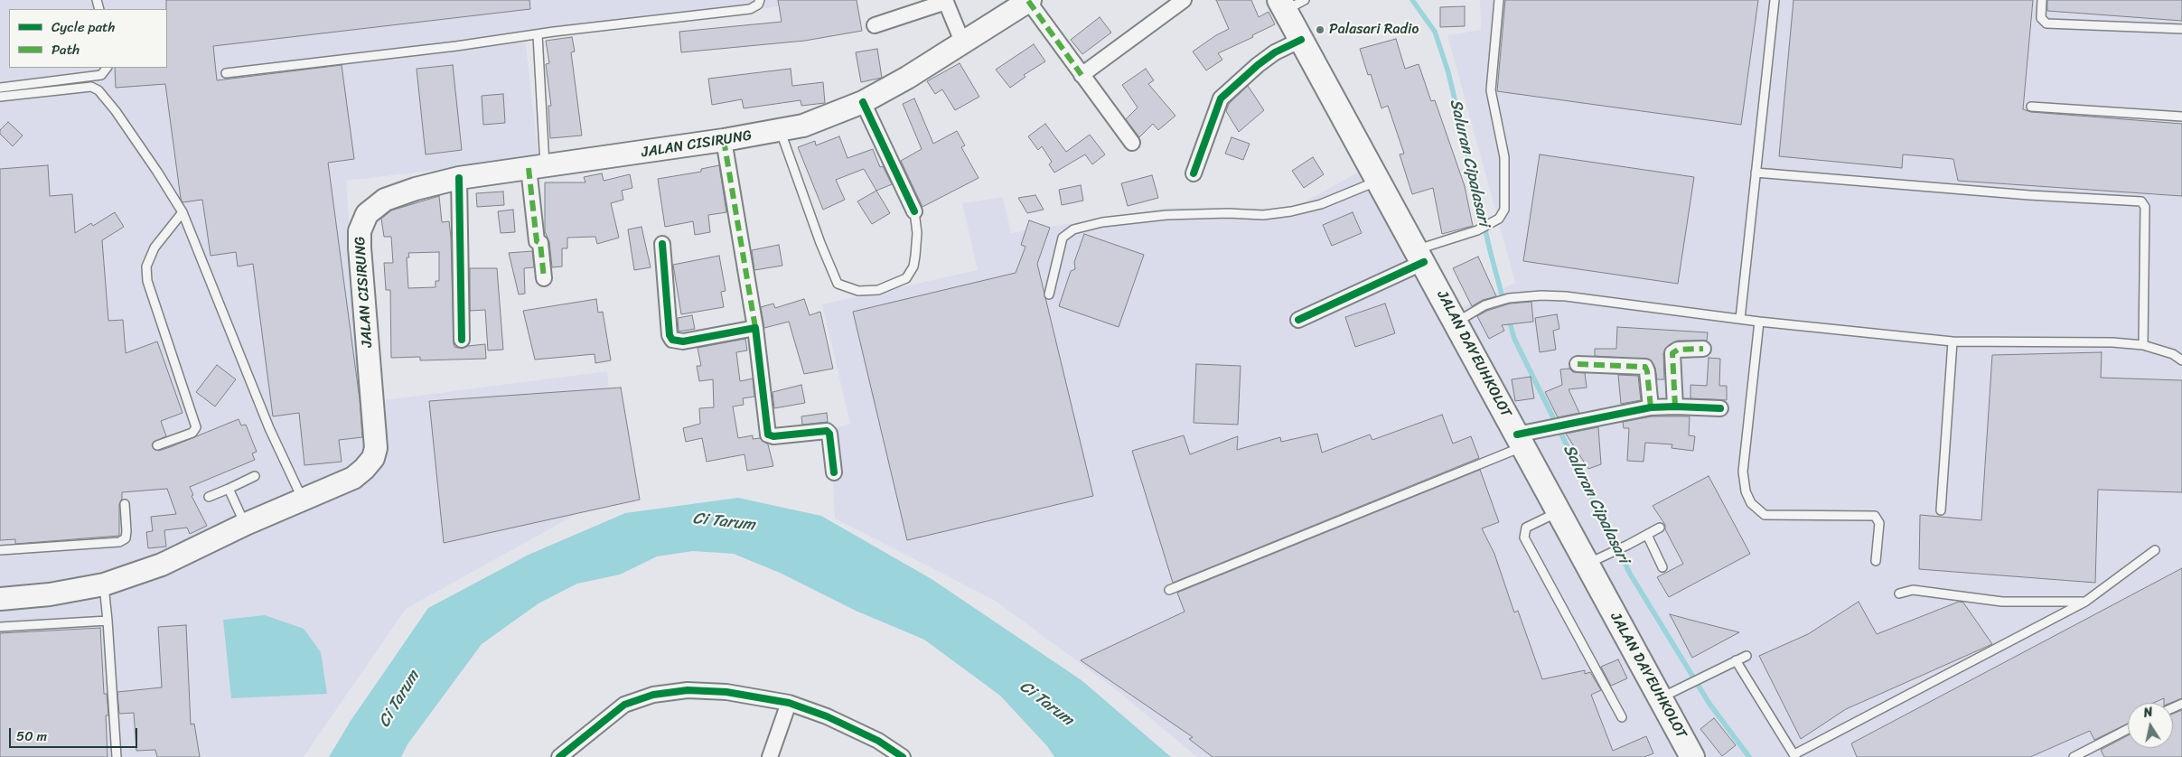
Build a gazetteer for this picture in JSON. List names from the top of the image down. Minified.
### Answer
{"streets":{"main road":["JALAN CISIRUNG","JALAN DAYEUHKOLOT"]},"water":["Saluran Cipalasari","Ci Tarum"],"places":["Palasari Radio"],"legend":["Cycle path","Path"],"scale_bar":"50 m","north":"top"}
